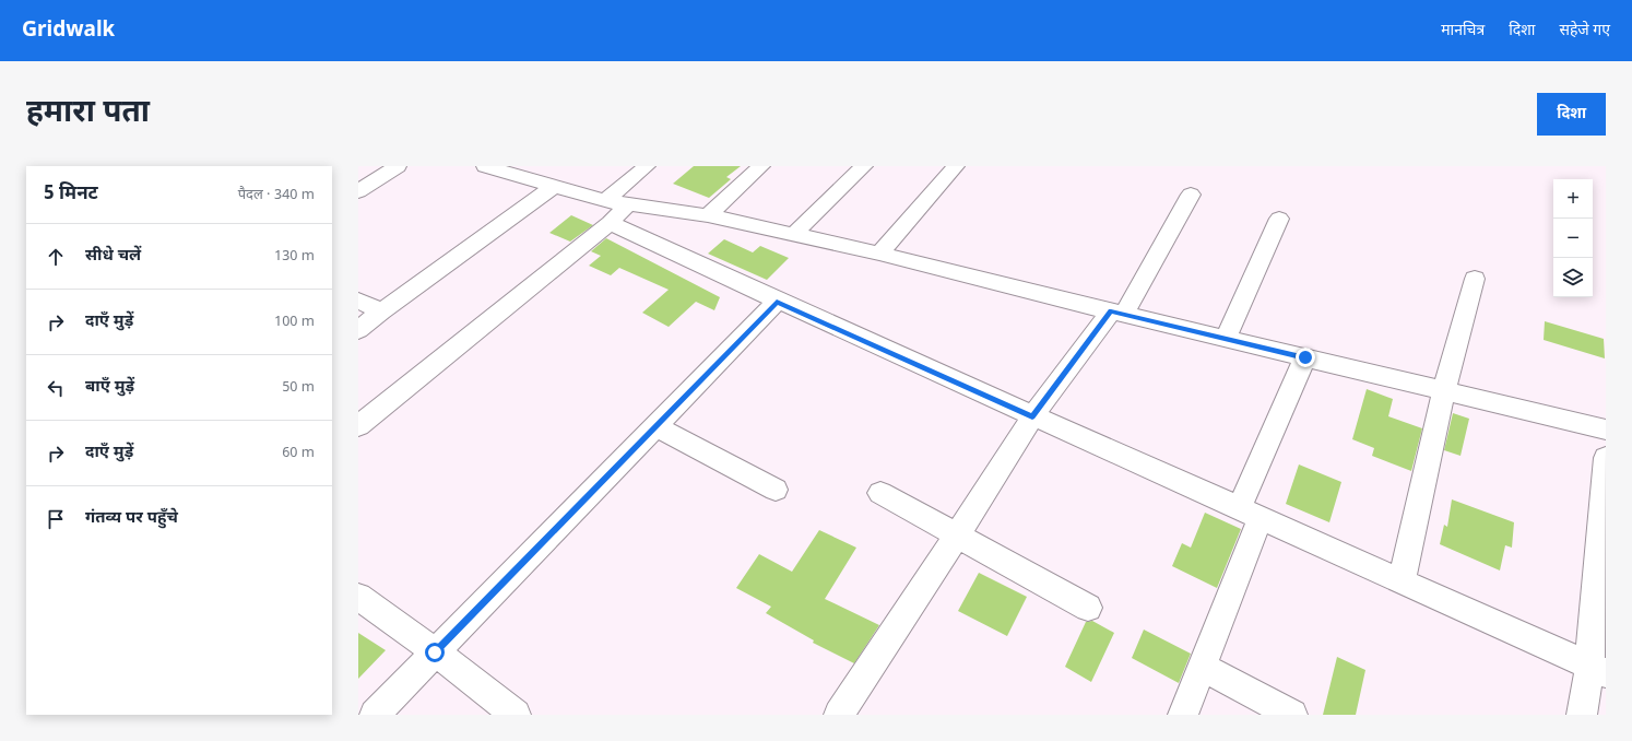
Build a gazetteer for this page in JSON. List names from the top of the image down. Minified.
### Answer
{"page":{"header":"Gridwalk","nav":["मानचित्र","दिशा","सहेजे गए"],"buttons":"दिशा","title":"हमारा पता","heading":["5 मिनट","पैदल · 340 m"],"map_buttons":["+","−"],"list":[["सीधे चलें","130 m"],["दाएँ मुड़ें","100 m"],["बाएँ मुड़ें","50 m"],["दाएँ मुड़ें","60 m"],"गंतव्य पर पहुँचे"]}}
